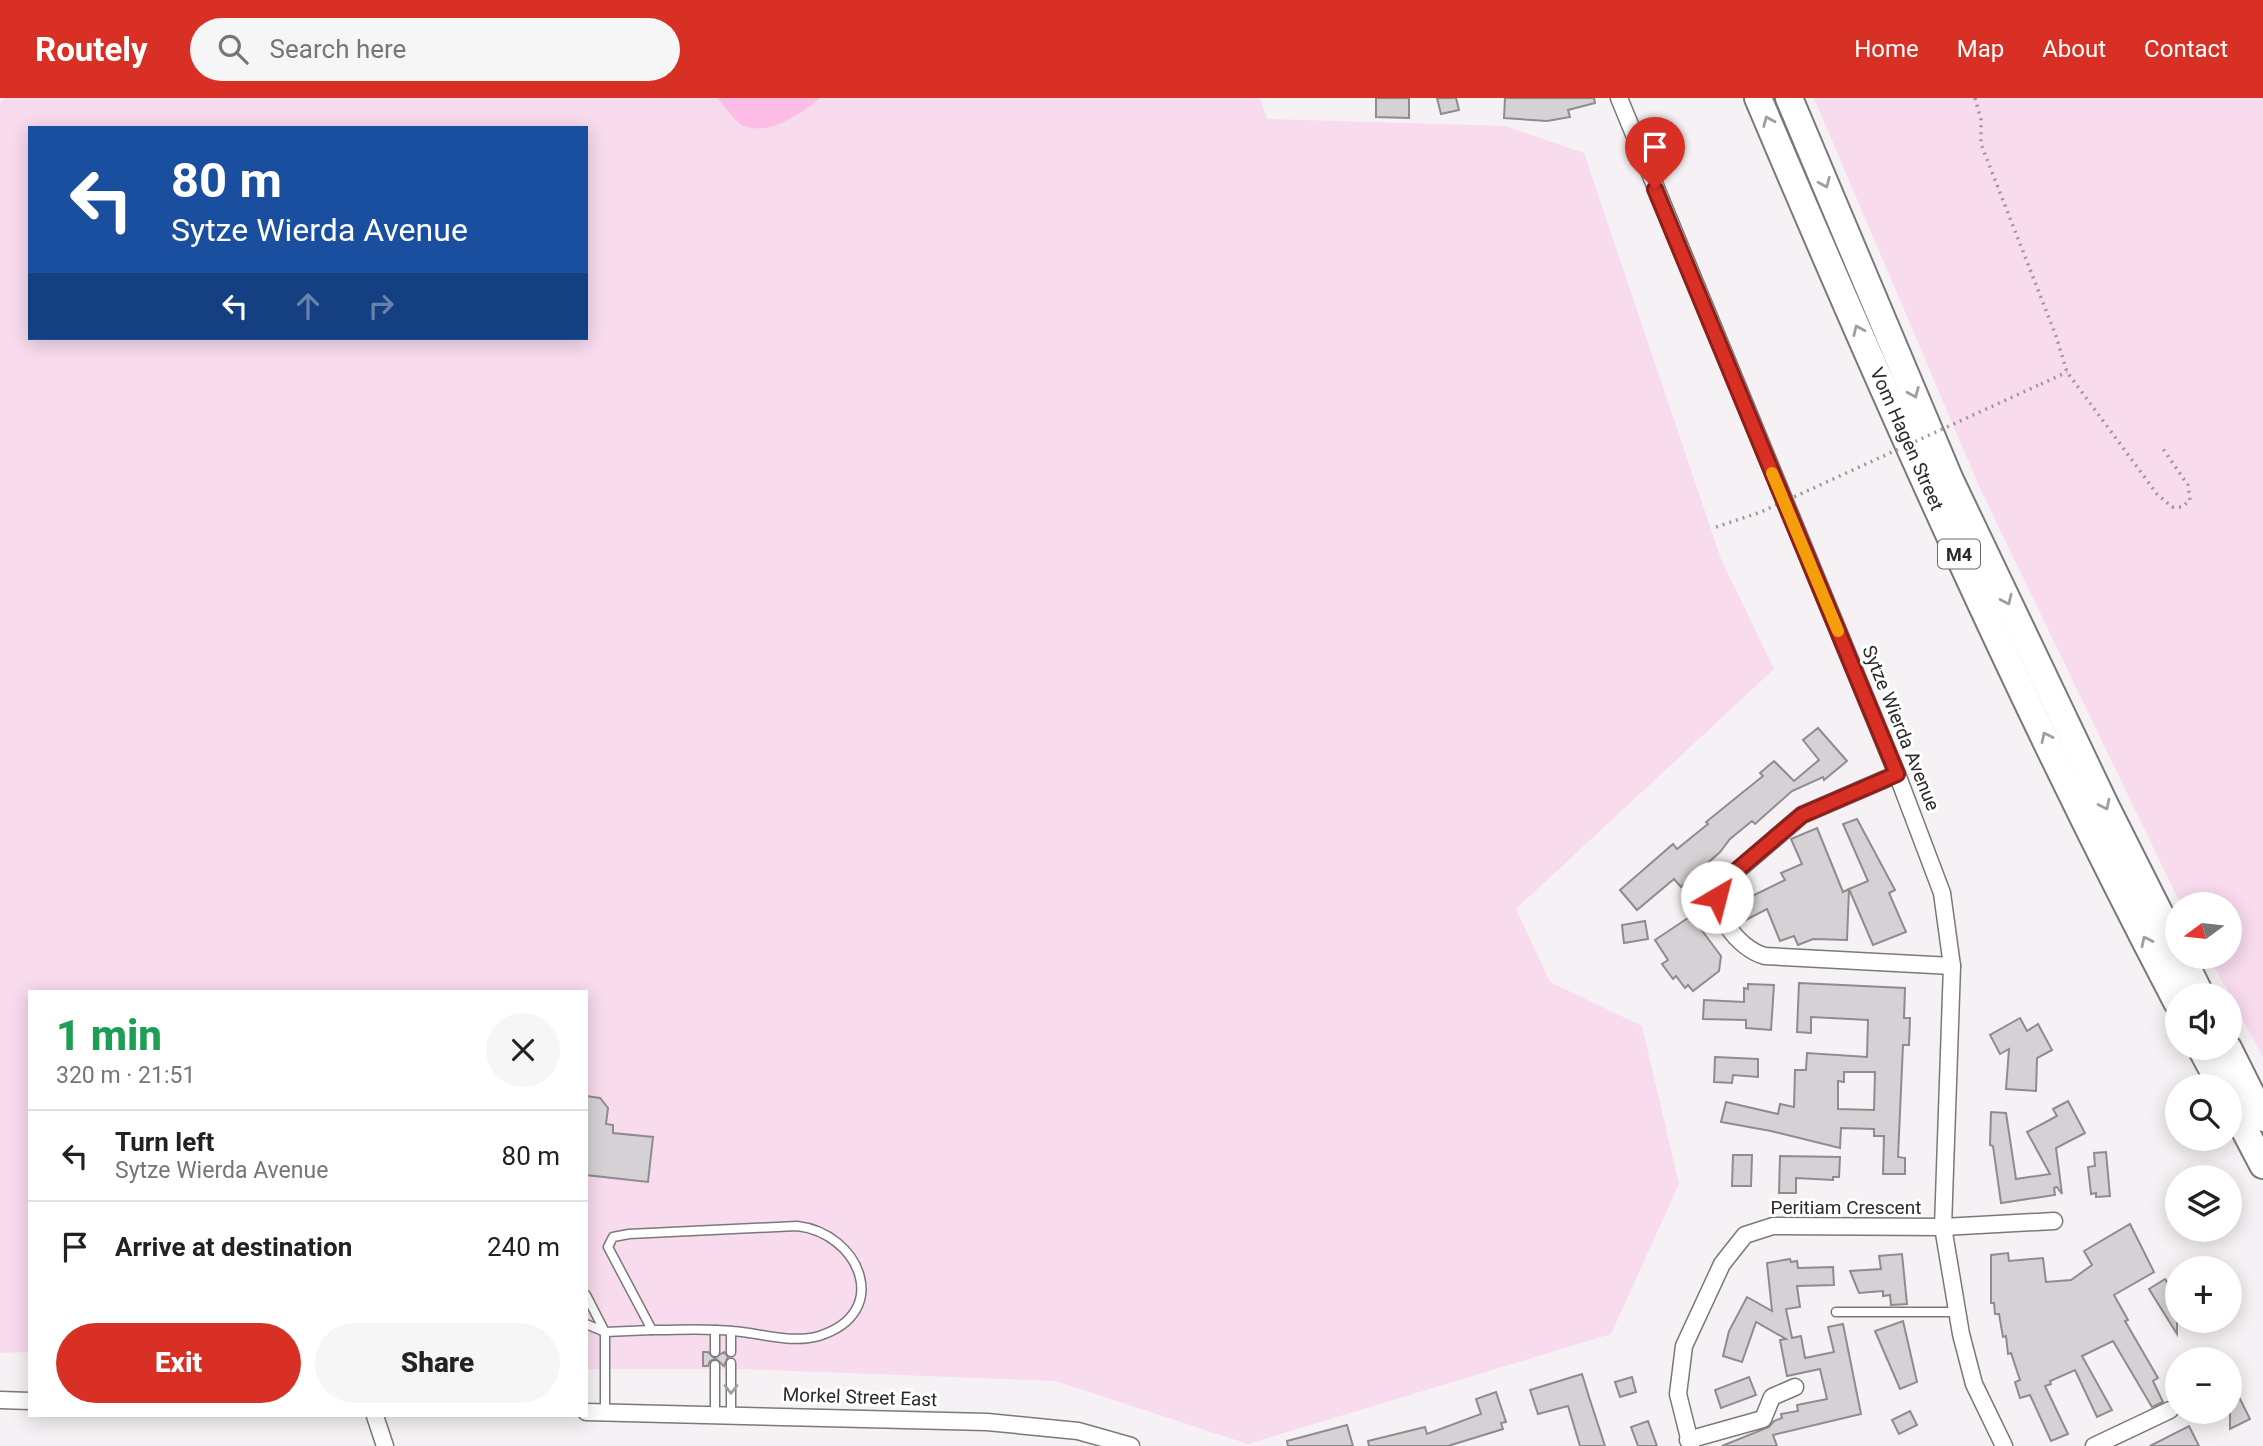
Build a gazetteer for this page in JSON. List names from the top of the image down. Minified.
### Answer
{"streets":{"main road":["Vom Hagen Street","M4"],"street":["Sytze Wierda Avenue","Peritiam Crescent","Morkel Street East"]},"crossings":[["Sytze Wierda Avenue","Peritiam Crescent"]],"north":"left","page":{"header":"Routely","search":"Search here","nav":["Home","Map","About","Contact"],"turn":["80 m","Sytze Wierda Avenue"],"map_buttons":["+","−"],"heading":["1 min","320 m · 21:51"],"list":[{"name":"Turn left","note":"Sytze Wierda Avenue","value":"80 m"},{"name":"Arrive at destination","value":"240 m"}],"buttons":["Exit","Share"]}}
